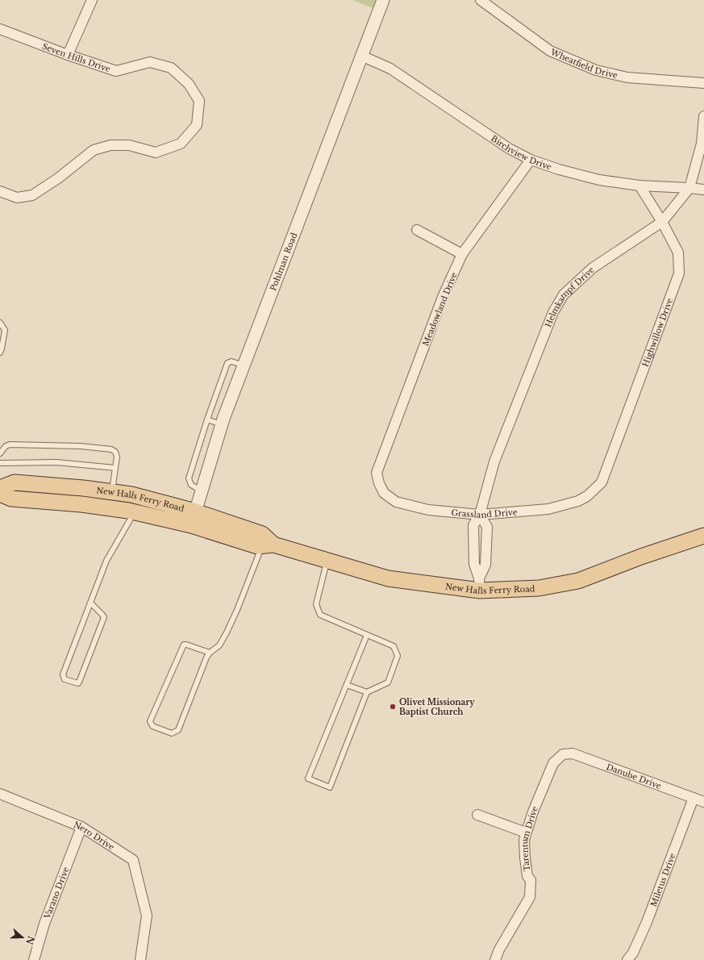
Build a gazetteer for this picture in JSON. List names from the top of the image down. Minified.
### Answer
{"streets":{"main road":["New Halls Ferry Road"],"street":["Seven Hills Drive","Wheatfield Drive","Birchview Drive","Pohlman Road","Helmkampf Drive","Meadowland Drive","Highwillow Drive","Grassland Drive","Danube Drive","Nero Drive","Tarentum Drive","Miletus Drive","Varano Drive"]},"crossings":[["Birchview Drive","Pohlman Road"],["Birchview Drive","Helmkampf Drive"],["Birchview Drive","Meadowland Drive"],["Birchview Drive","Highwillow Drive"],["Pohlman Road","New Halls Ferry Road"],["Helmkampf Drive","Highwillow Drive"],["Helmkampf Drive","New Halls Ferry Road"],["Helmkampf Drive","Grassland Drive"],["Meadowland Drive","Grassland Drive"],["Highwillow Drive","Grassland Drive"],["Danube Drive","Tarentum Drive"],["Danube Drive","Miletus Drive"],["Nero Drive","Varano Drive"]],"places":["Olivet Missionary Baptist Church"],"north":"right"}
